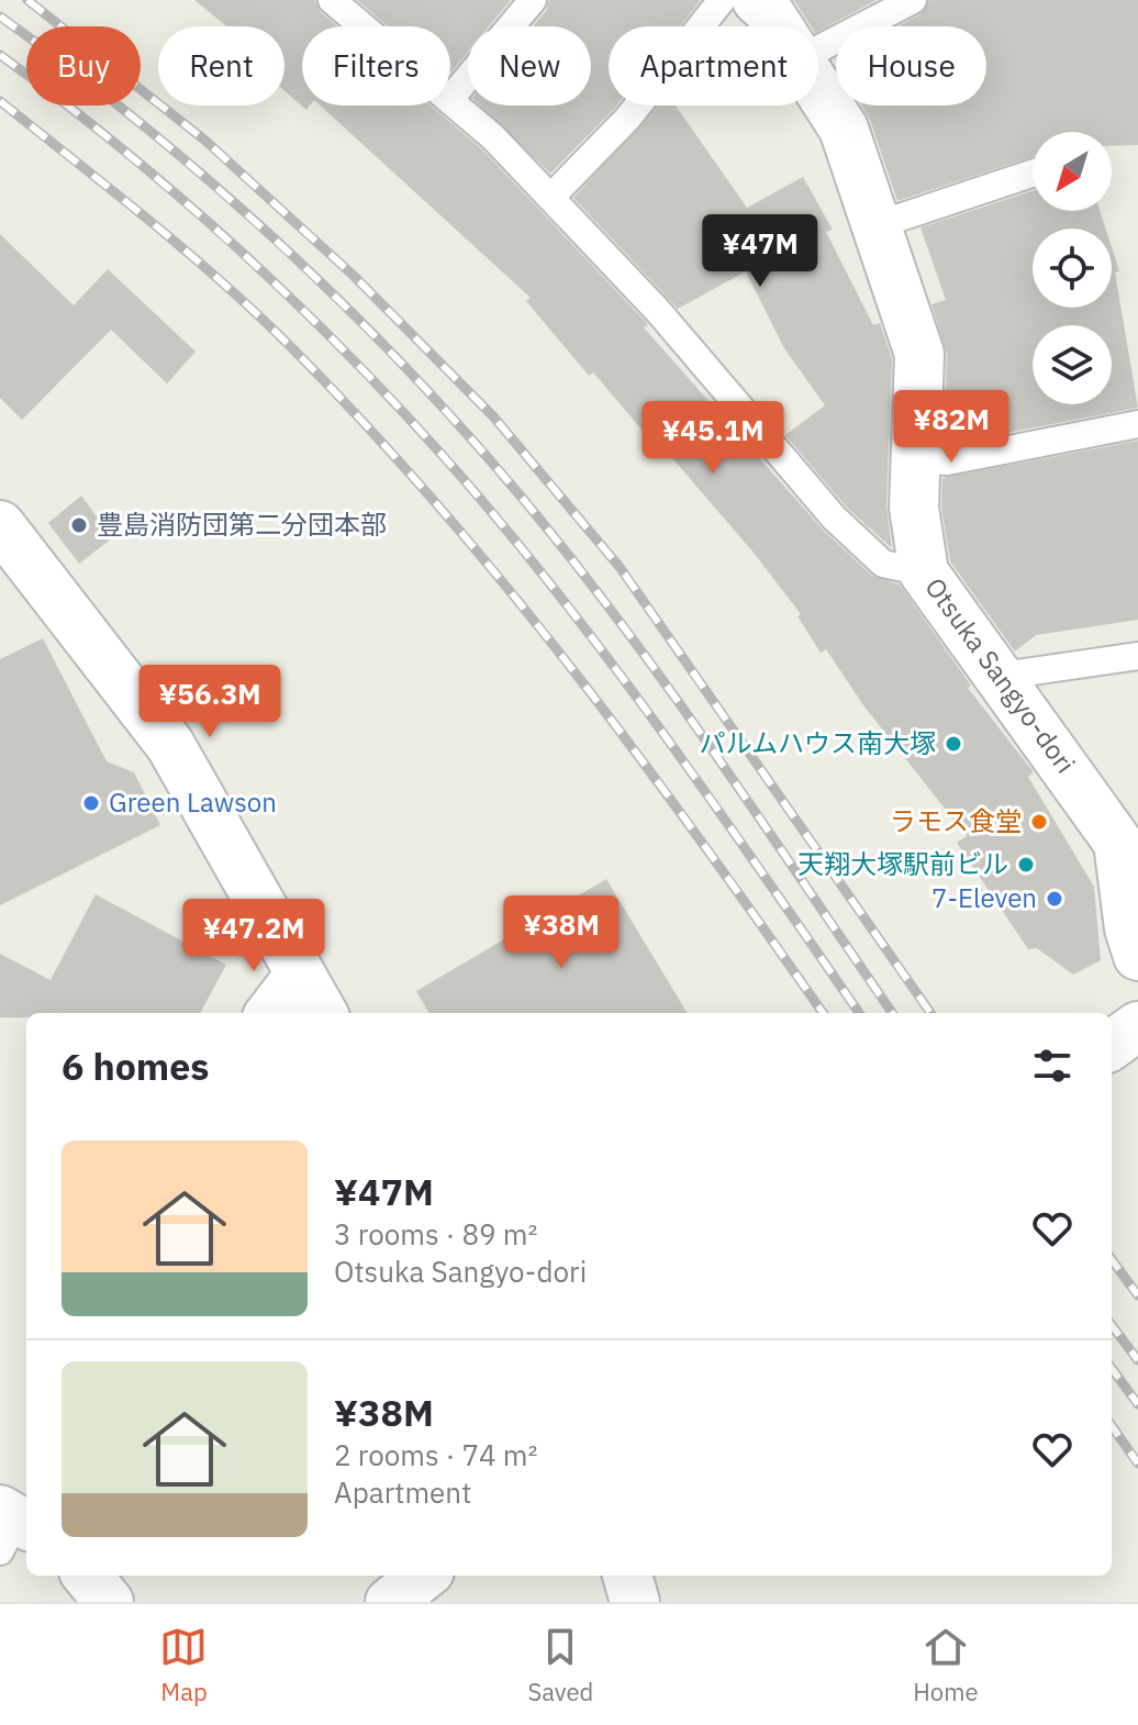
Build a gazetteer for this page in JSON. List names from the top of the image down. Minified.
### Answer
{"streets":{"street":["Otsuka Sangyo-dori"]},"places":["豊島消防団第二分団本部","パルムハウス南大塚","Green Lawson","ラモス食堂","天翔大塚駅前ビル","7-Eleven"],"north":"bottom left","page":{"chip":["Buy","Rent","Filters","New","Apartment","House"],"price":["¥47M","¥82M","¥45.1M","¥56.3M","¥38M","¥47.2M"],"heading":"6 homes","list":[{"name":"¥47M","note":"3 rooms · 89 m² · Otsuka Sangyo-dori"},{"name":"¥38M","note":"2 rooms · 74 m² · Apartment"}],"tabs":["Map","Saved","Home"]}}
